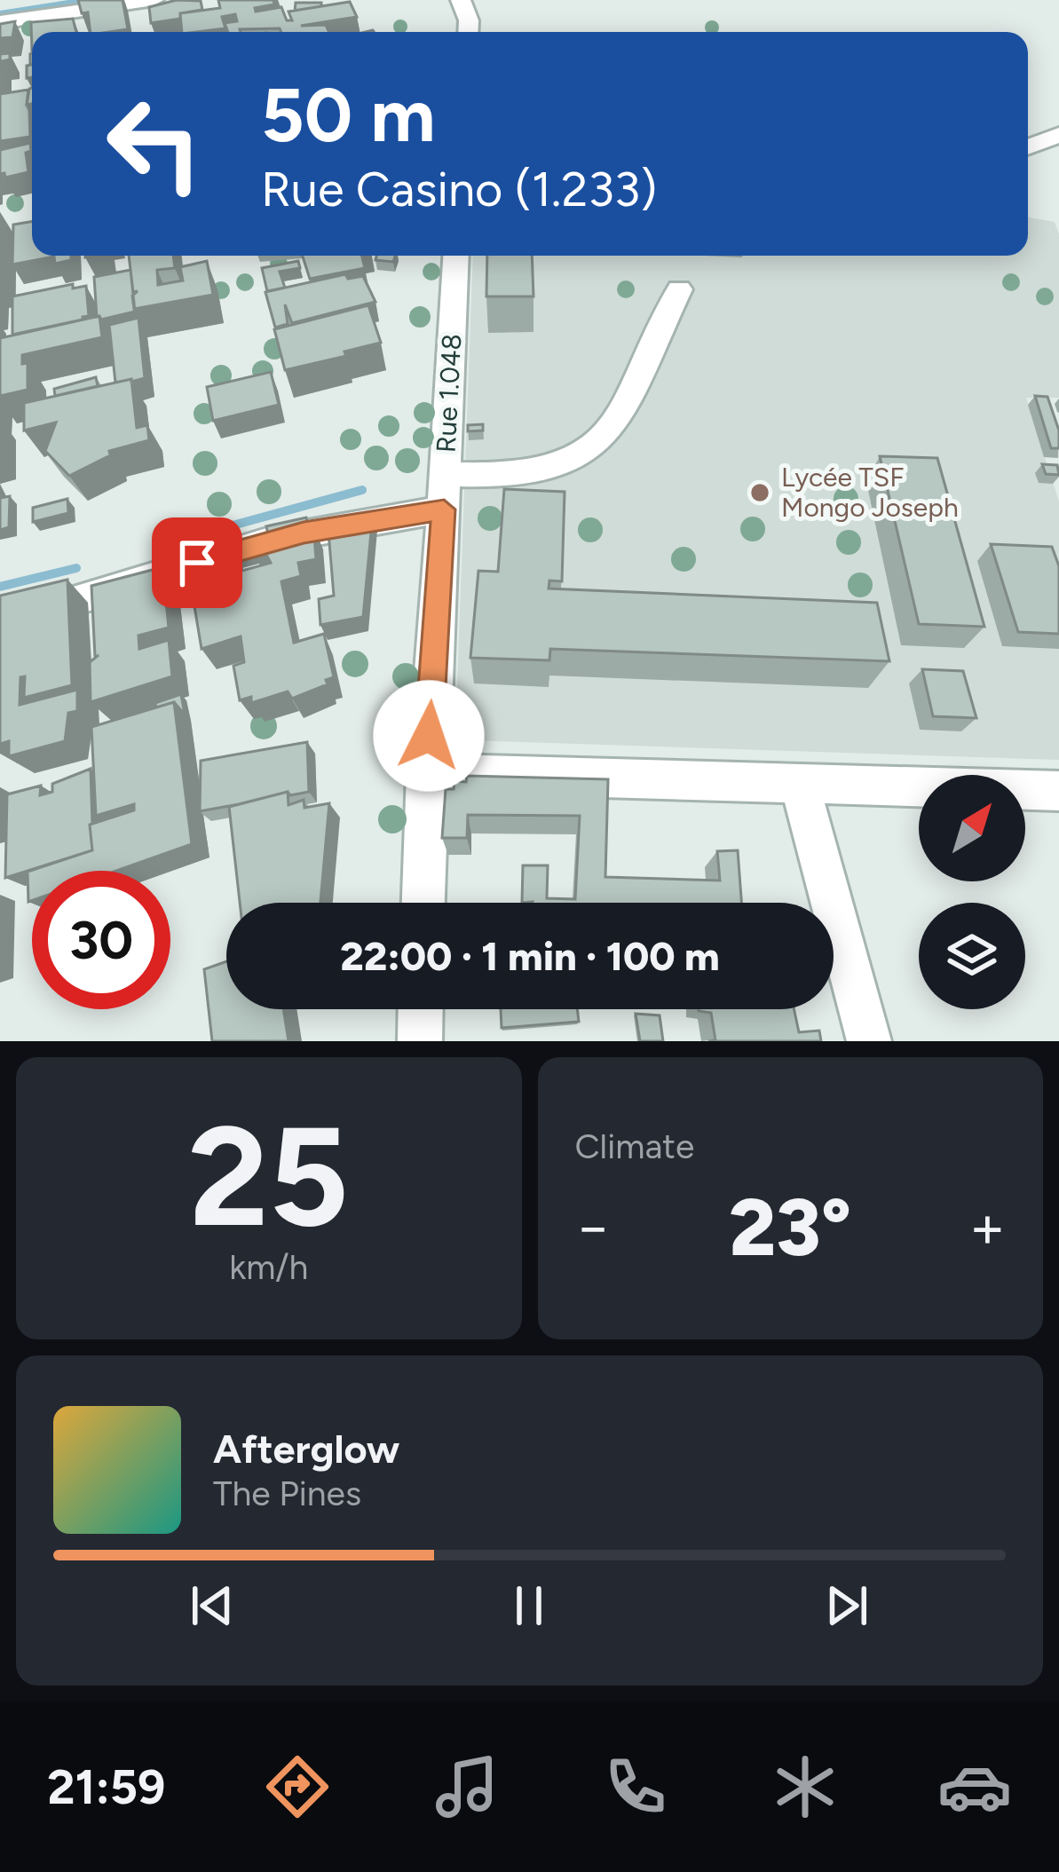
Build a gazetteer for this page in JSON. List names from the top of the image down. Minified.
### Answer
{"streets":{"street":["Rue 1.048"]},"places":["Lycée TSF Mongo Joseph"],"north":"top right","page":{"turn":["50 m","Rue Casino (1.233)"],"limit":"30","trip":"22:00 · 1 min · 100 m","tile":[["25","km/h"],"Climate"],"heat":["−","23°","+"],"song":["Afterglow","The Pines"],"tabs":"21:59"}}
